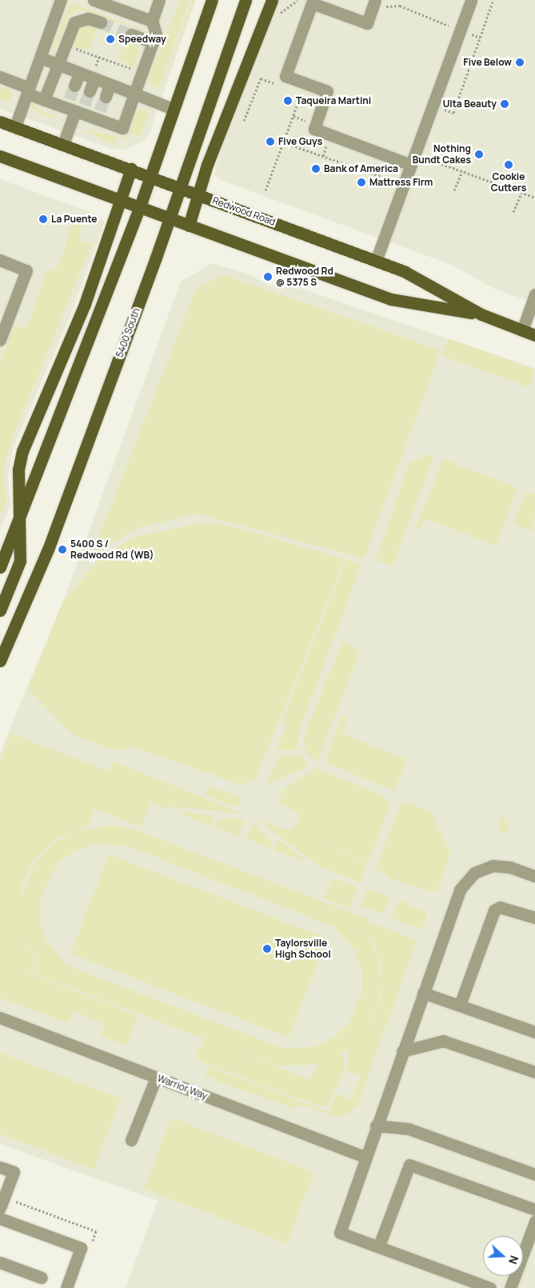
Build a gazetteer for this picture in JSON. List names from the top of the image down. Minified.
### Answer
{"streets":{"main road":["Redwood Road","5400 South"],"street":["Warrior Way"]},"crossings":[["Redwood Road","5400 South"]],"places":["Speedway","Five Below","Taqueira Martini","Ulta Beauty","Five Guys","Nothing Bundt Cakes","Cookie Cutters","Bank of America","Mattress Firm","La Puente","Redwood Rd @ 5375 S","5400 S / Redwood Rd (WB)","Taylorsville High School"],"north":"right"}
